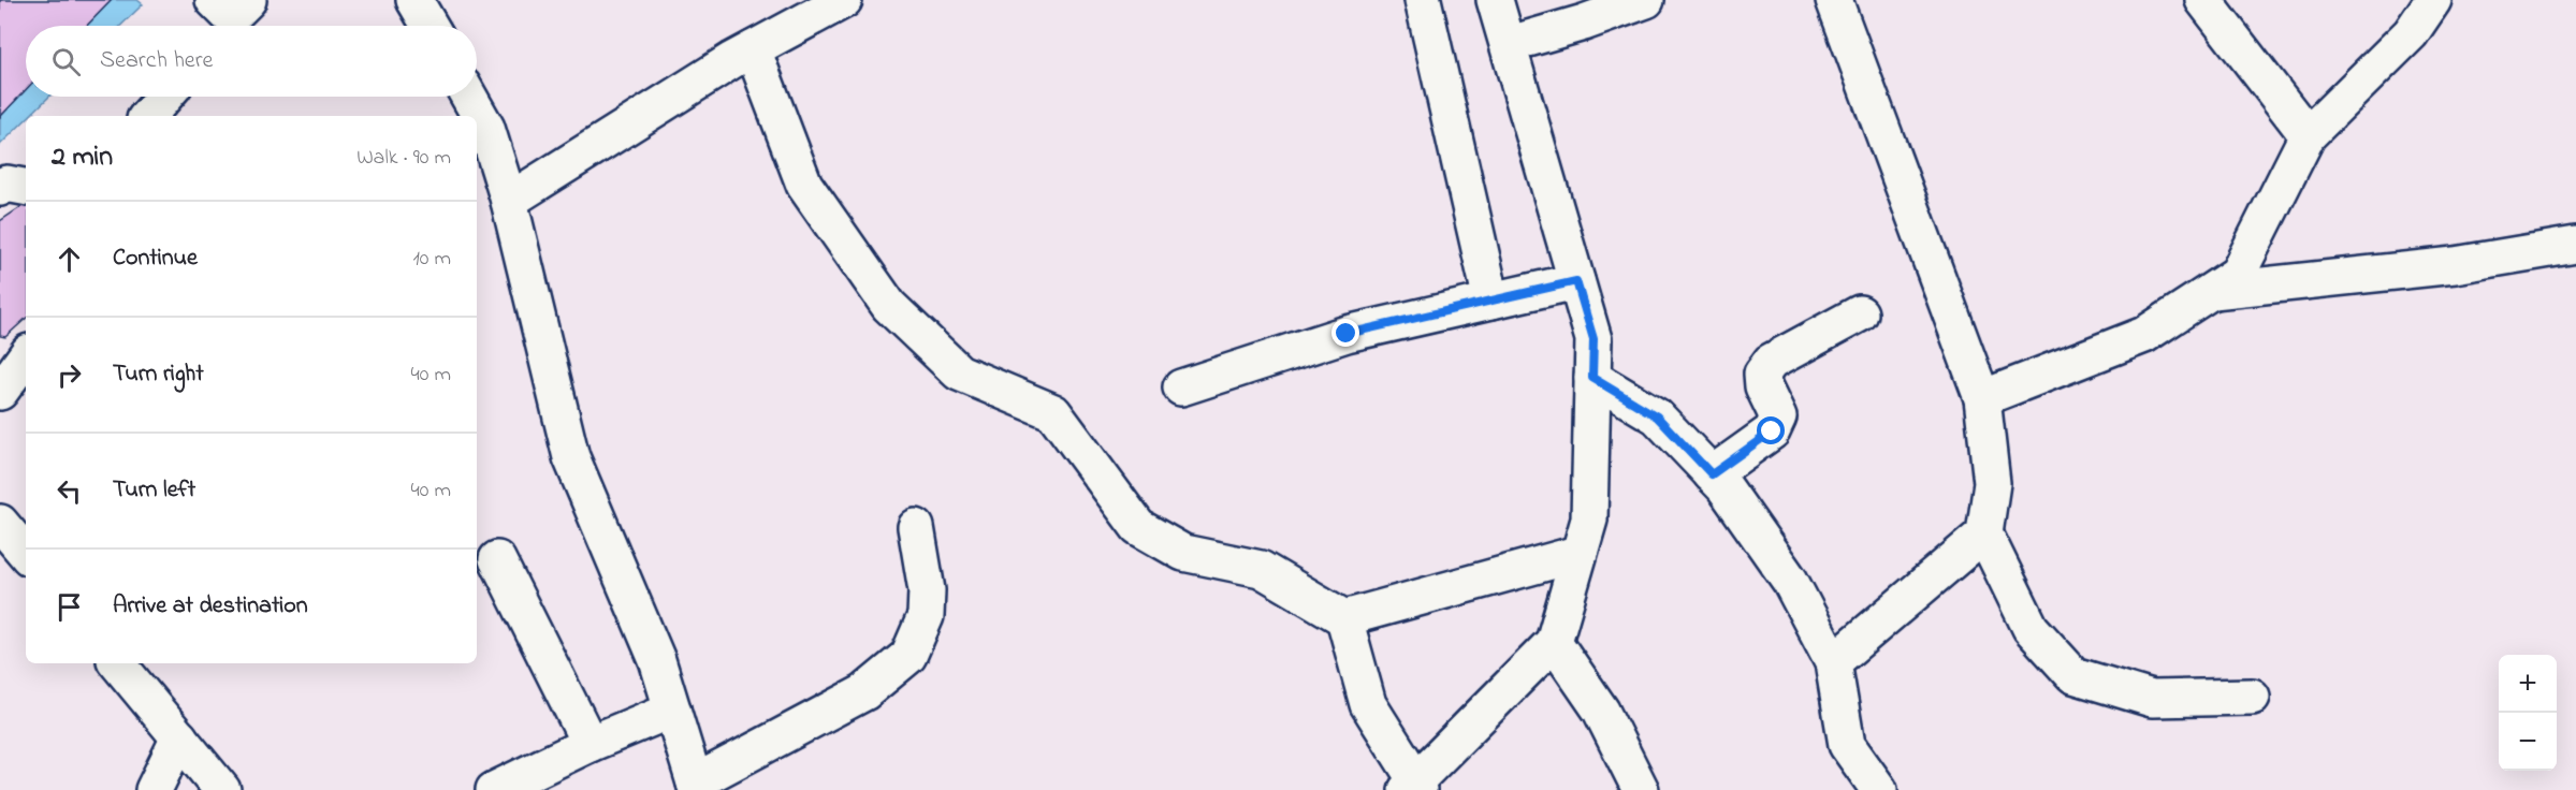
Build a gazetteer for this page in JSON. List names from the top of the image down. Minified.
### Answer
{"page":{"search":"Search here","heading":["2 min","Walk · 90 m"],"list":[["Continue","10 m"],["Turn right","40 m"],["Turn left","40 m"],"Arrive at destination"],"map_buttons":["+","−"]}}
